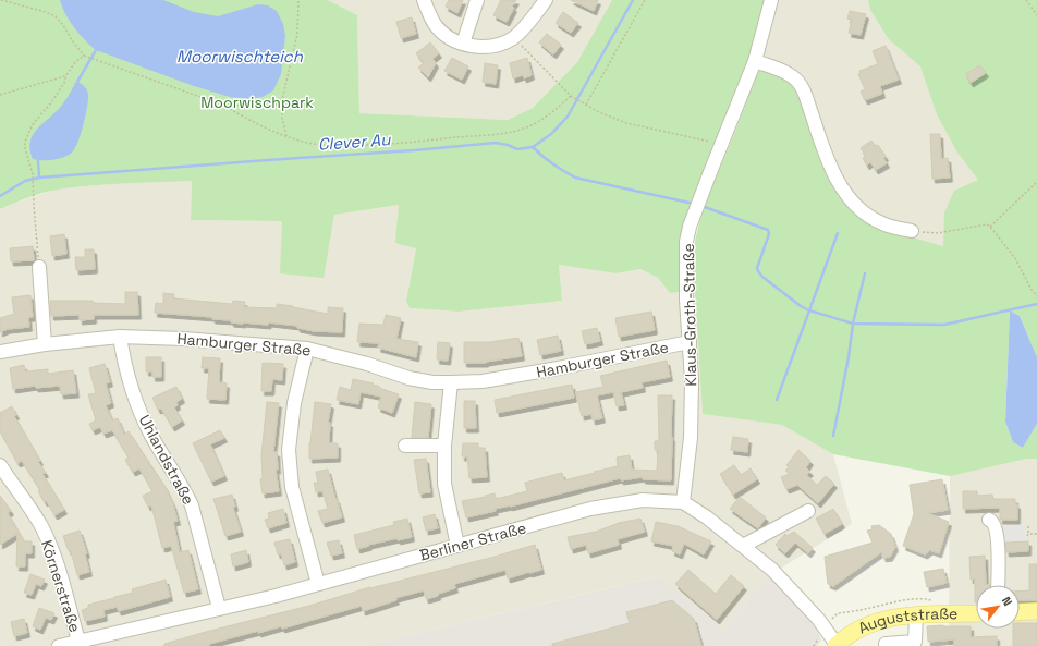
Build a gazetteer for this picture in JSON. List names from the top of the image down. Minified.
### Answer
{"streets":{"main road":["Auguststraße"],"street":["Klaus-Groth-Straße","Hamburger Straße","Uhlandstraße","Berliner Straße","Körnerstraße"]},"crossings":[["Klaus-Groth-Straße","Hamburger Straße"],["Klaus-Groth-Straße","Berliner Straße"],["Hamburger Straße","Uhlandstraße"],["Uhlandstraße","Berliner Straße"],["Berliner Straße","Körnerstraße"]],"water":["Moorwischteich","Clever Au"],"parks":["Moorwischpark"],"north":"top right"}
